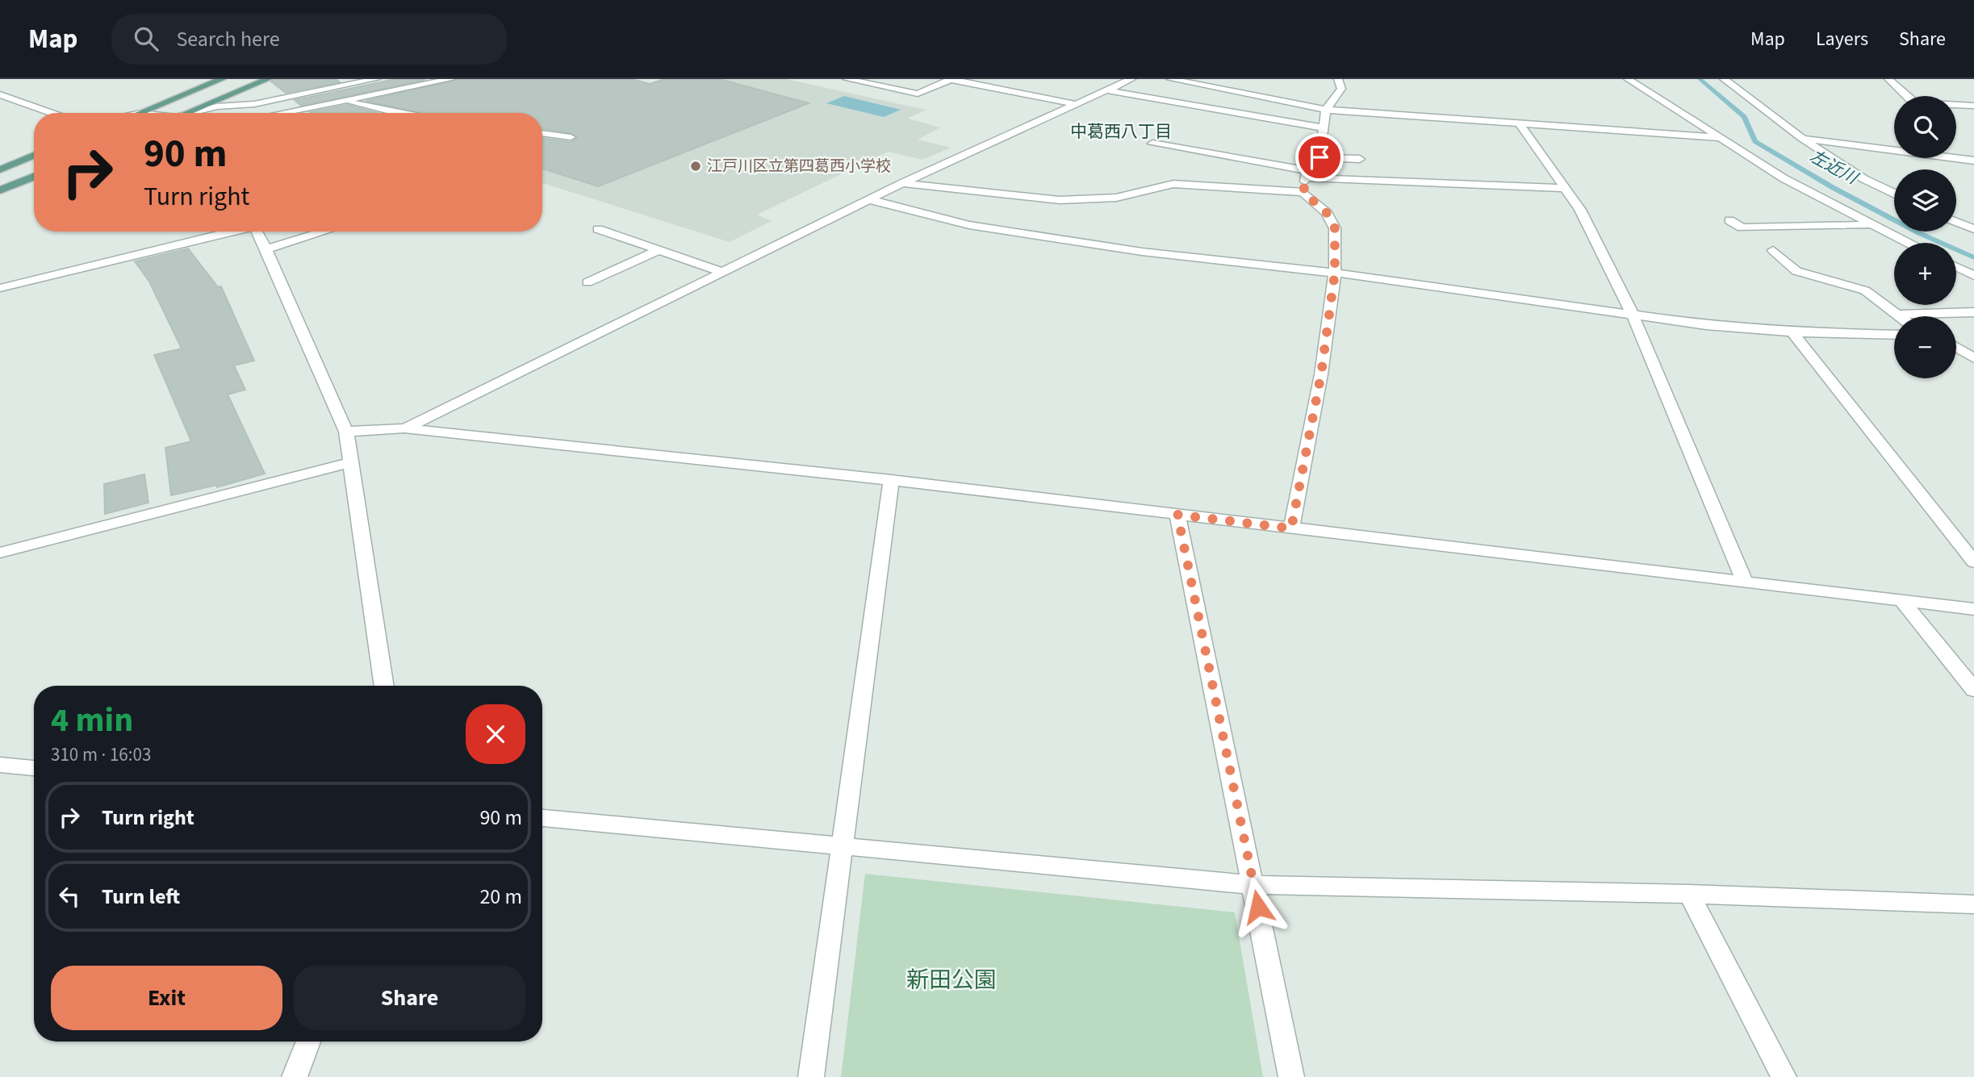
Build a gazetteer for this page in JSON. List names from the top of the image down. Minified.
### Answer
{"districts":["中葛西八丁目"],"water":["左近川"],"parks":["新田公園"],"places":["江戸川区立第四葛西小学校"],"page":{"header":"Map","search":"Search here","nav":["Map","Layers","Share"],"map_buttons":["+","−"],"turn":["90 m","Turn right"],"heading":["4 min","310 m · 16:03"],"list":[{"name":"Turn right","value":"90 m"},{"name":"Turn left","value":"20 m"}],"buttons":["Exit","Share"]}}
